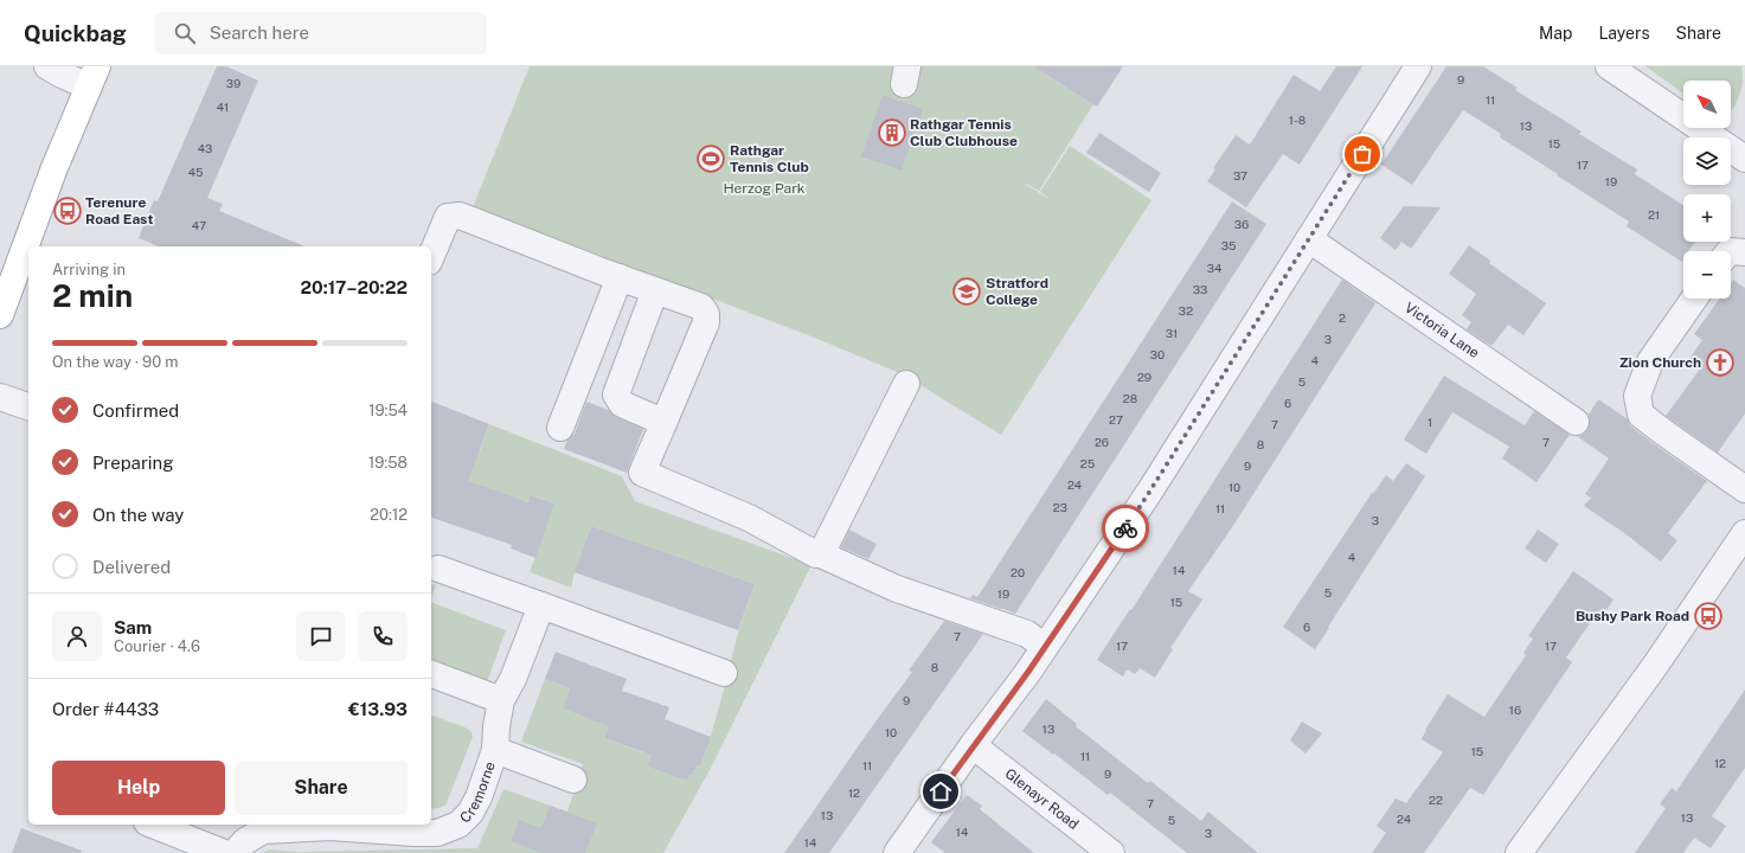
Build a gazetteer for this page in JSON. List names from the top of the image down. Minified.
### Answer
{"streets":{"street":["Victoria Lane","Cremorne","Glenayr Road"]},"parks":["Herzog Park"],"places":{"building":["Rathgar Tennis Club Clubhouse"],"sports":["Rathgar Tennis Club"],"bus stop":["Terenure Road East","Bushy Park Road"],"school or university":["Stratford College"],"church":["Zion Church"]},"house_numbers":["9","39","11","41","1-8","13","15","43","17","45","37","19","21","36","47","35","34","33","32","2","31","3","30","4","29","5","28","6","27","1","7","26","7","8","25","9","24","10","23","11","3","4","14","20","5","19","15","6","7","17","17","8","9","16","13","10","15","11","12","11","9","12","22","7","13","13","24","5","14","3","14"],"north":"top left","page":{"header":"Quickbag","search":"Search here","nav":["Map","Layers","Share"],"map_buttons":["+","−"],"heading":["2 min","Arriving in","20:17–20:22"],"panel":["Sam","Courier · 4.6","Order #4433","€13.93"],"bar":"On the way · 90 m","list":[["Confirmed","19:54"],["Preparing","19:58"],["On the way","20:12"],"Delivered"],"buttons":["Help","Share"]}}
